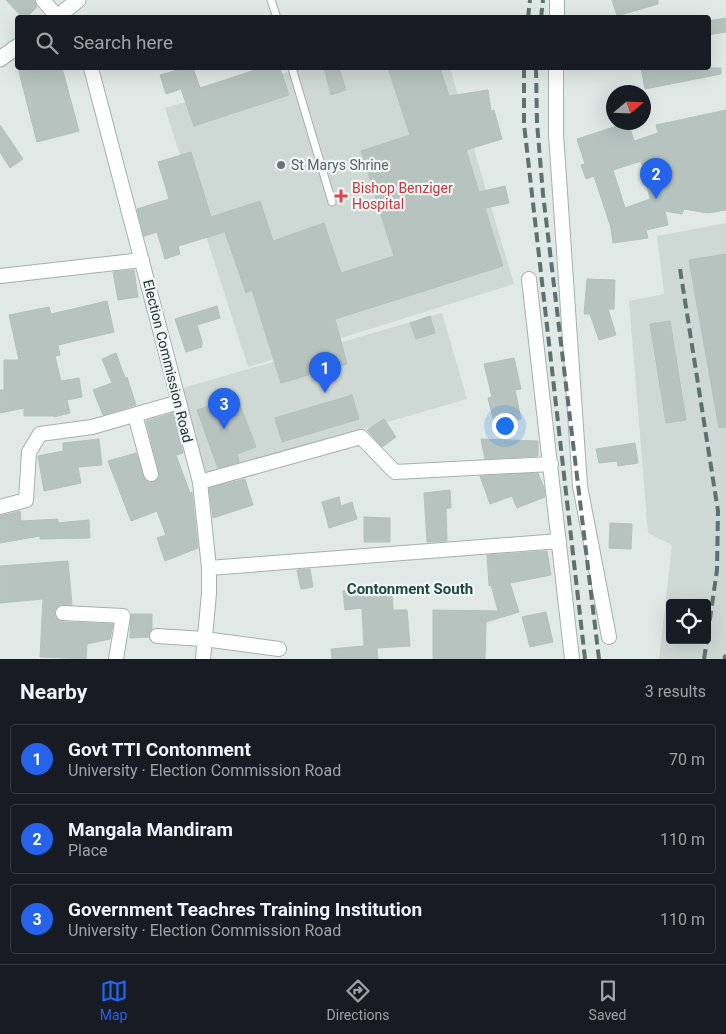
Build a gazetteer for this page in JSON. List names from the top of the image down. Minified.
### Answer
{"streets":{"street":["Election Commission Road"]},"districts":["Contonment South"],"places":{"other":["St Marys Shrine"],"health":["Bishop Benziger Hospital"]},"north":"right","page":{"search":"Search here","pins":["2","1","3"],"heading":["Nearby","3 results"],"list":[{"mark":"1","name":"Govt TTI Contonment","note":"University · Election Commission Road","value":"70 m"},{"mark":"2","name":"Mangala Mandiram","note":"Place","value":"110 m"},{"mark":"3","name":"Government Teachres Training Institution","note":"University · Election Commission Road","value":"110 m"}],"nav":["Map","Directions","Saved"]}}
